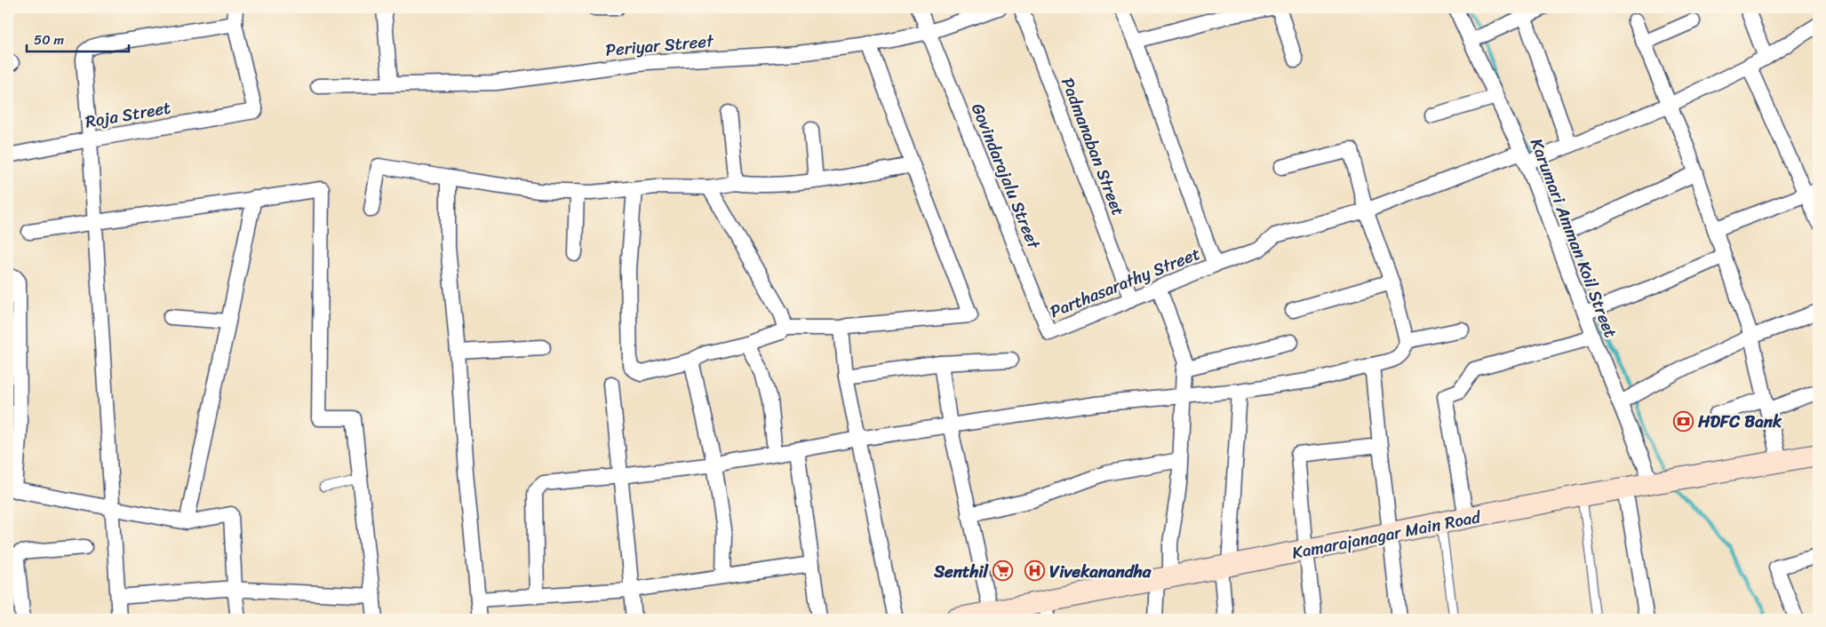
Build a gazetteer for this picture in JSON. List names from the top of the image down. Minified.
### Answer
{"streets":{"main road":["Kamarajanagar Main Road"],"street":["Periyar Street","Roja Street","Padmanaban Street","Govindarajalu Street","Karumari Amman Koil Street","Parthasarathy Street"]},"crossings":[["Periyar Street","Govindarajalu Street"],["Padmanaban Street","Parthasarathy Street"],["Govindarajalu Street","Parthasarathy Street"],["Karumari Amman Koil Street","Parthasarathy Street"],["Karumari Amman Koil Street","Kamarajanagar Main Road"]],"places":{"bank":["HDFC Bank"],"supermarket":["Senthil"],"hospital":["Vivekanandha"]},"scale_bar":"50 m"}
